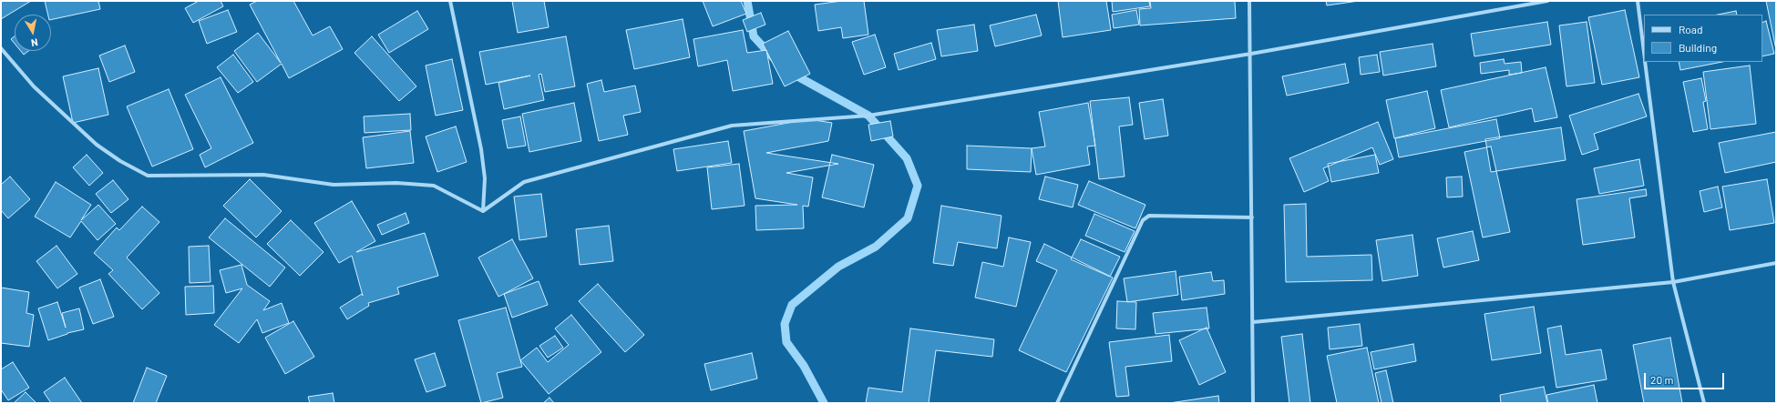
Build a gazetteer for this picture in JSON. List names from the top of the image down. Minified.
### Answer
{"legend":["Road","Building"],"scale_bar":"20 m","north":"bottom"}
